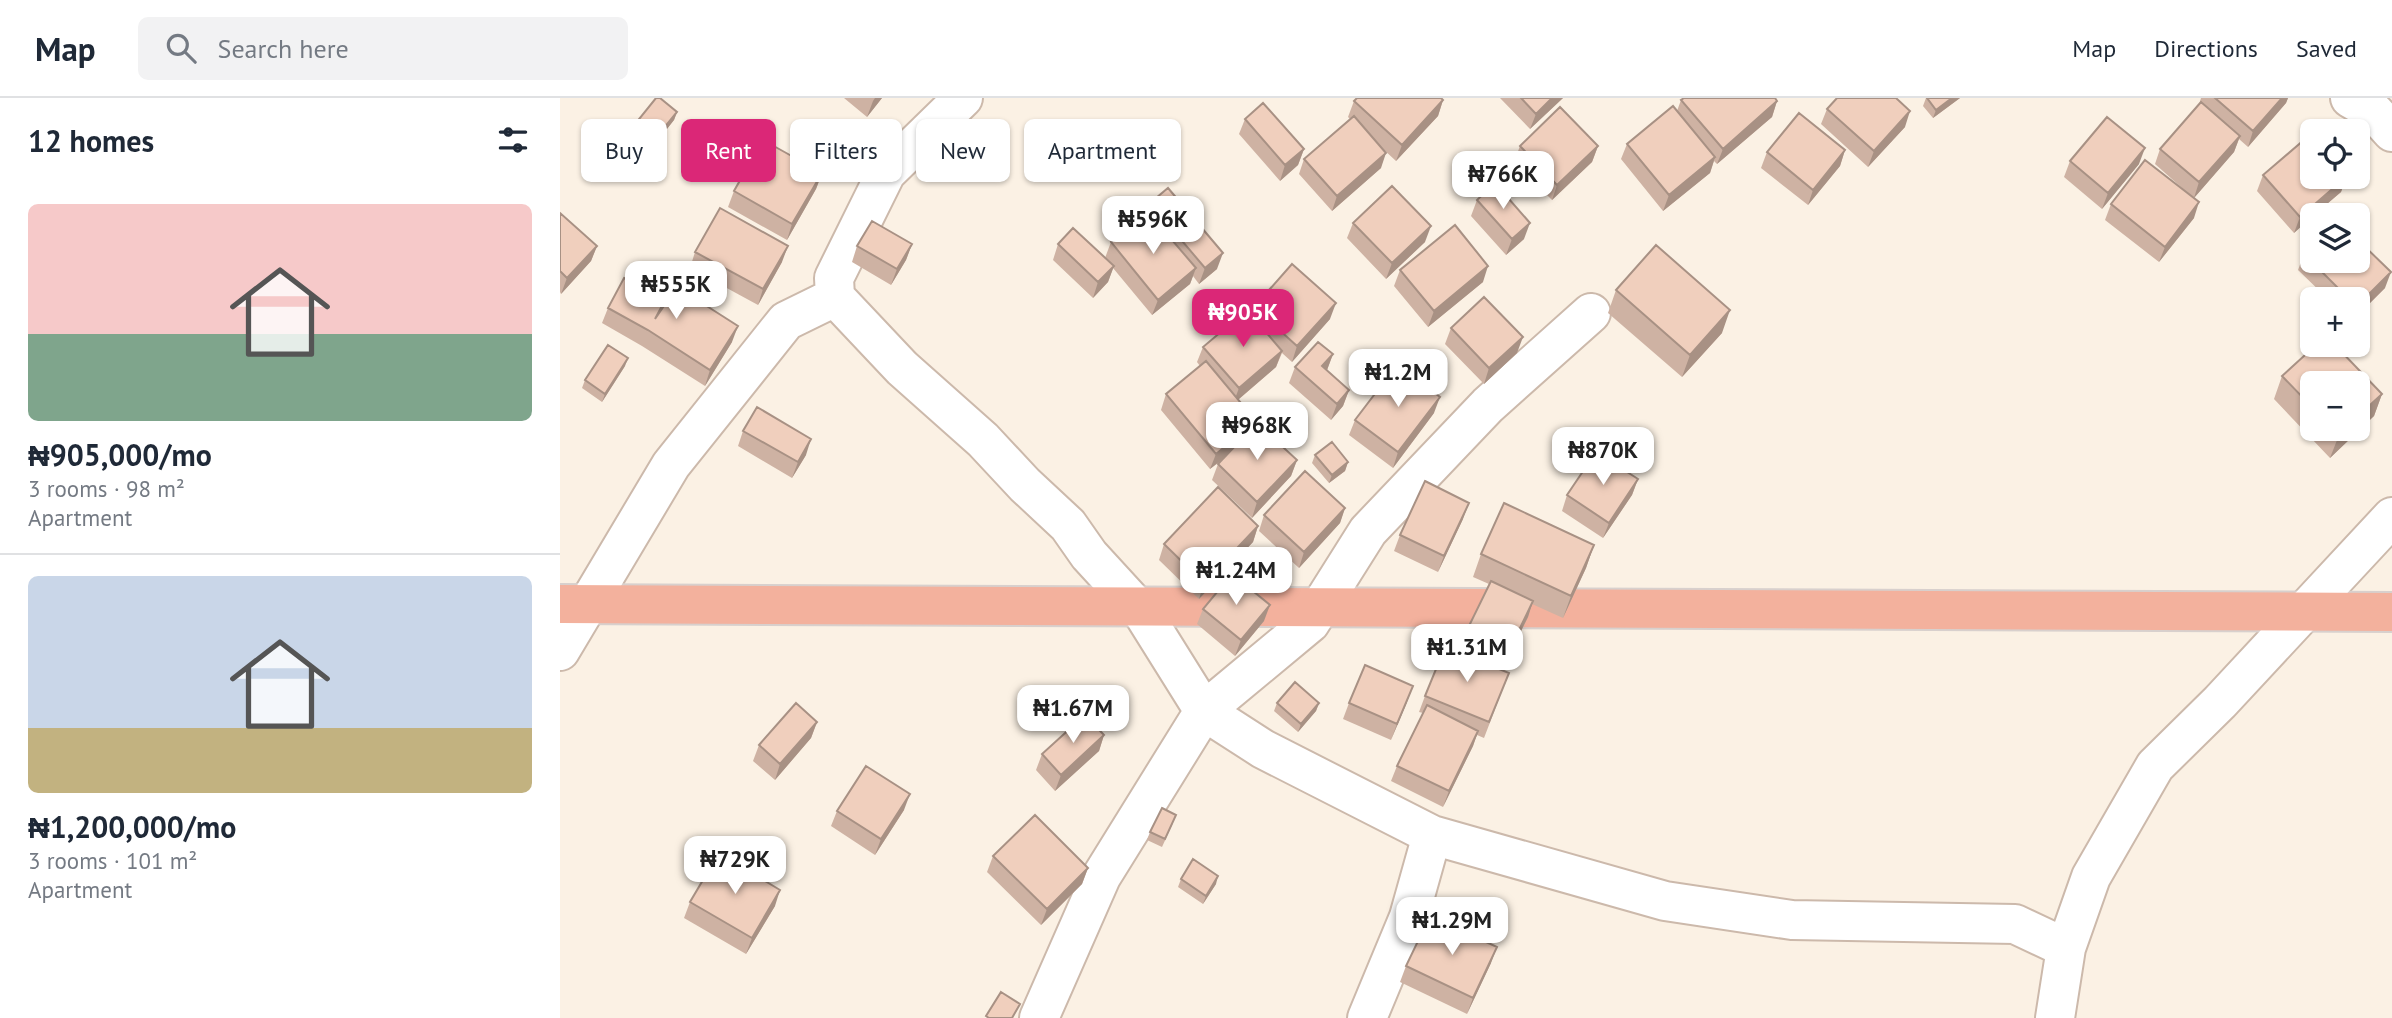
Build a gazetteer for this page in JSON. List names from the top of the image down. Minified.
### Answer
{"page":{"header":"Map","search":"Search here","nav":["Map","Directions","Saved"],"heading":"12 homes","map_buttons":["+","−"],"chip":["Buy","Rent","Filters","New","Apartment"],"price":["₦766K","₦596K","₦555K","₦905K","₦1.2M","₦968K","₦870K","₦1.24M","₦1.31M","₦1.67M","₦729K","₦1.29M"],"list":[{"name":"₦905,000/mo","note":"3 rooms · 98 m² · Apartment"},{"name":"₦1,200,000/mo","note":"3 rooms · 101 m² · Apartment"}]}}
